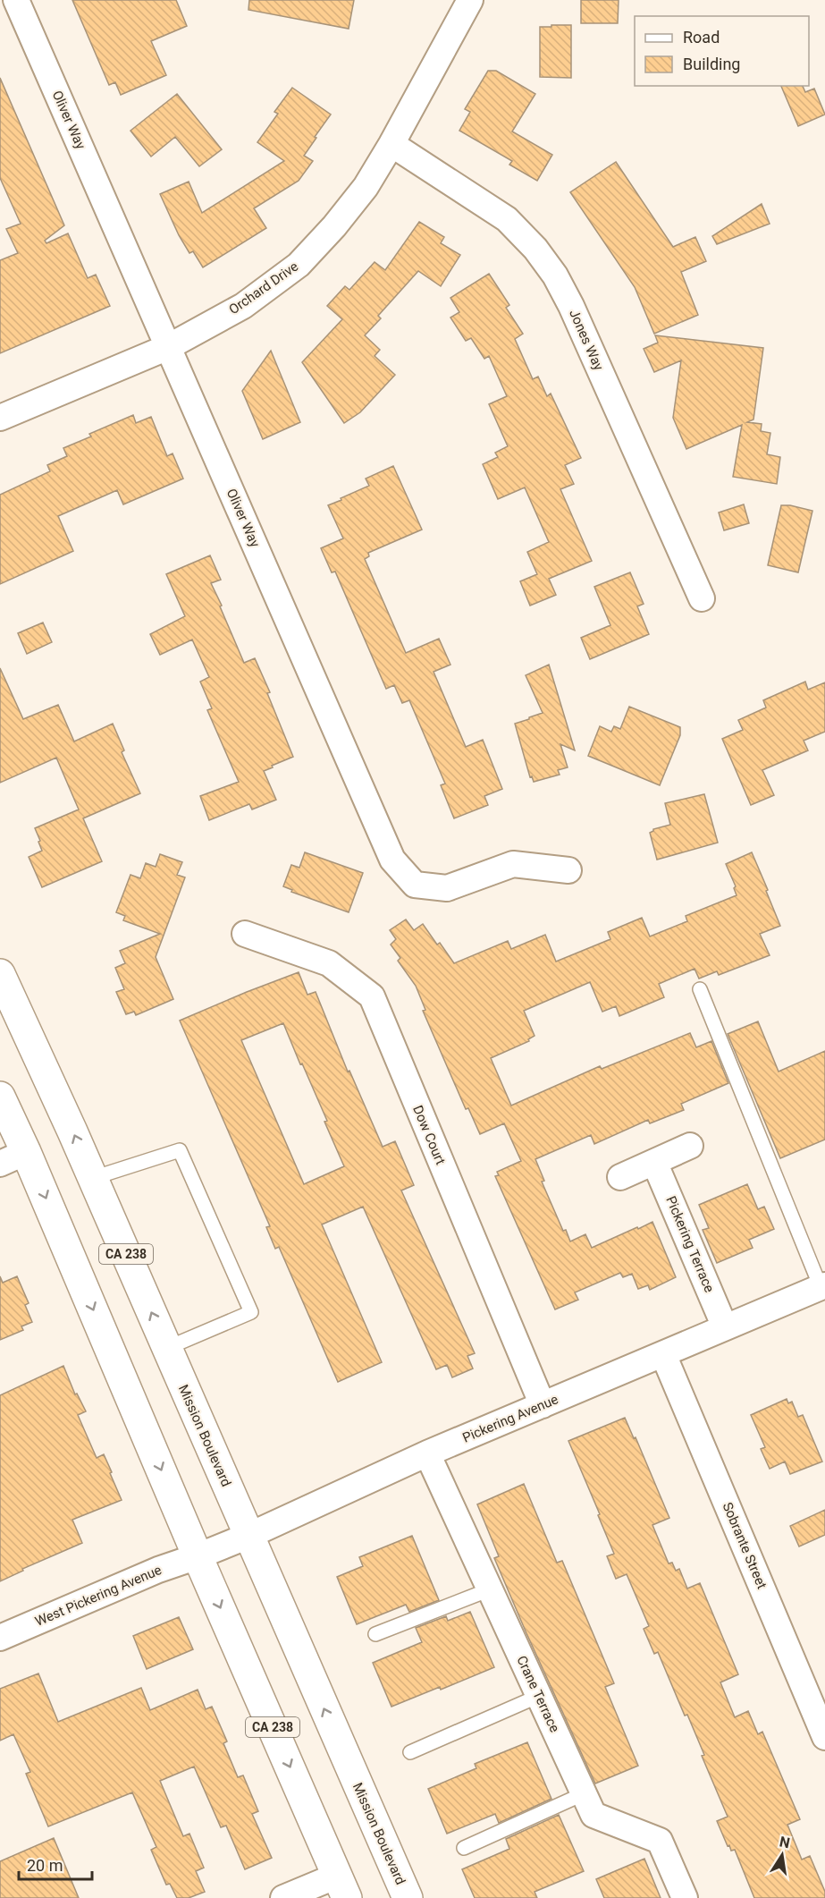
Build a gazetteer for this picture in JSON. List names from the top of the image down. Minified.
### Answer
{"streets":{"main road":["CA 238","Mission Boulevard"],"street":["Oliver Way","Orchard Drive","Jones Way","Dow Court","Pickering Terrace","Pickering Avenue","Sobrante Street","West Pickering Avenue","Crane Terrace"]},"crossings":[["Oliver Way","Orchard Drive"],["Orchard Drive","Jones Way"],["Dow Court","Pickering Avenue"],["Pickering Terrace","Pickering Avenue"],["CA 238","Pickering Avenue"],["CA 238","West Pickering Avenue"],["Pickering Avenue","Mission Boulevard"],["Pickering Avenue","Sobrante Street"],["Pickering Avenue","West Pickering Avenue"],["Pickering Avenue","Crane Terrace"]],"legend":["Road","Building"],"scale_bar":"20 m","north":"top"}
